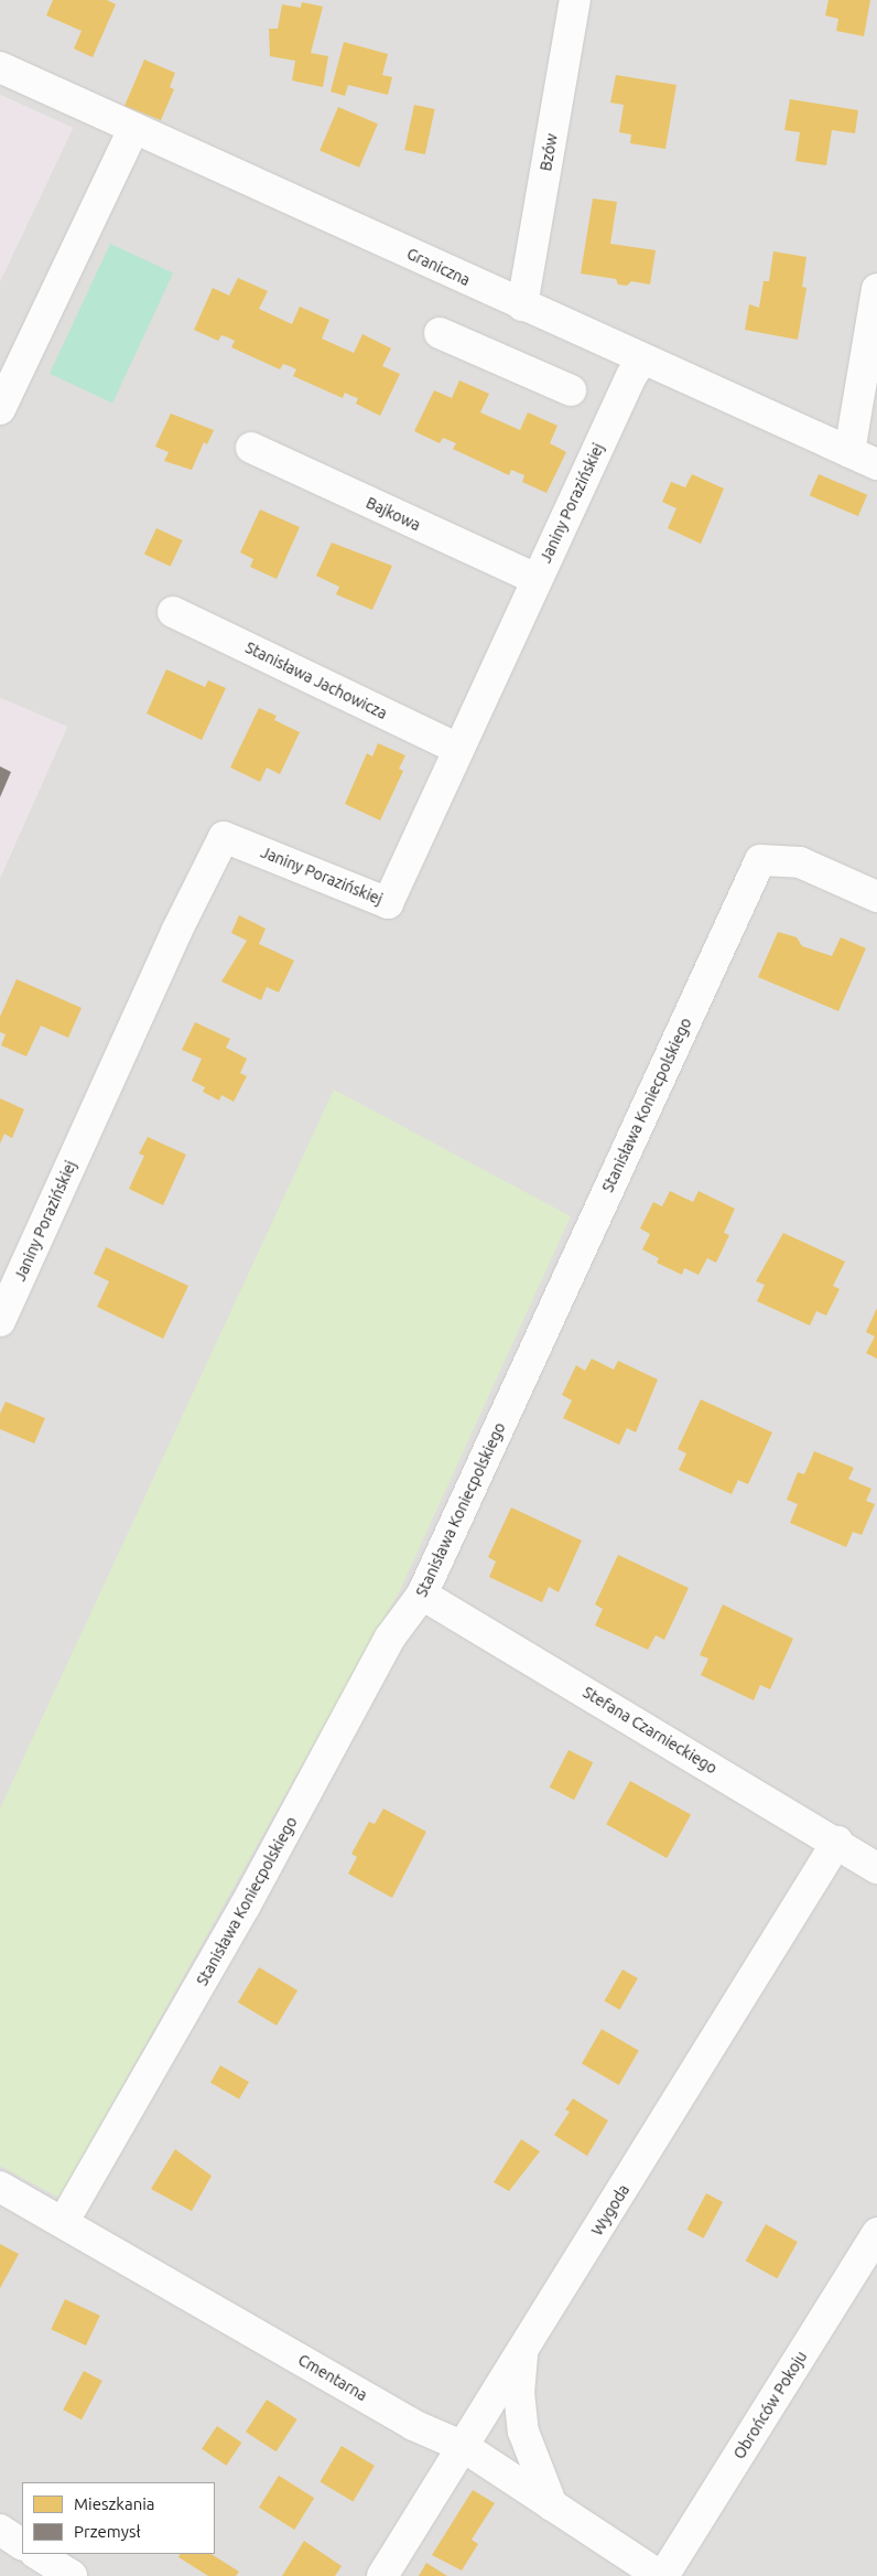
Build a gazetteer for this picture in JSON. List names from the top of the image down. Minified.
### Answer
{"streets":{"street":["Bzów","Graniczna","Janiny Porazińskiej","Bajkowa","Stanisława Jachowicza","Stanisława Koniecpolskiego","Stefana Czarnieckiego","Wygoda","Cmentarna","Obrońców Pokoju"]},"crossings":[["Bzów","Graniczna"],["Graniczna","Janiny Porazińskiej"],["Janiny Porazińskiej","Bajkowa"],["Janiny Porazińskiej","Stanisława Jachowicza"],["Stanisława Koniecpolskiego","Stefana Czarnieckiego"],["Stanisława Koniecpolskiego","Cmentarna"],["Stefana Czarnieckiego","Wygoda"],["Wygoda","Cmentarna"],["Cmentarna","Obrońców Pokoju"]],"legend":["Mieszkania","Przemysł"]}
